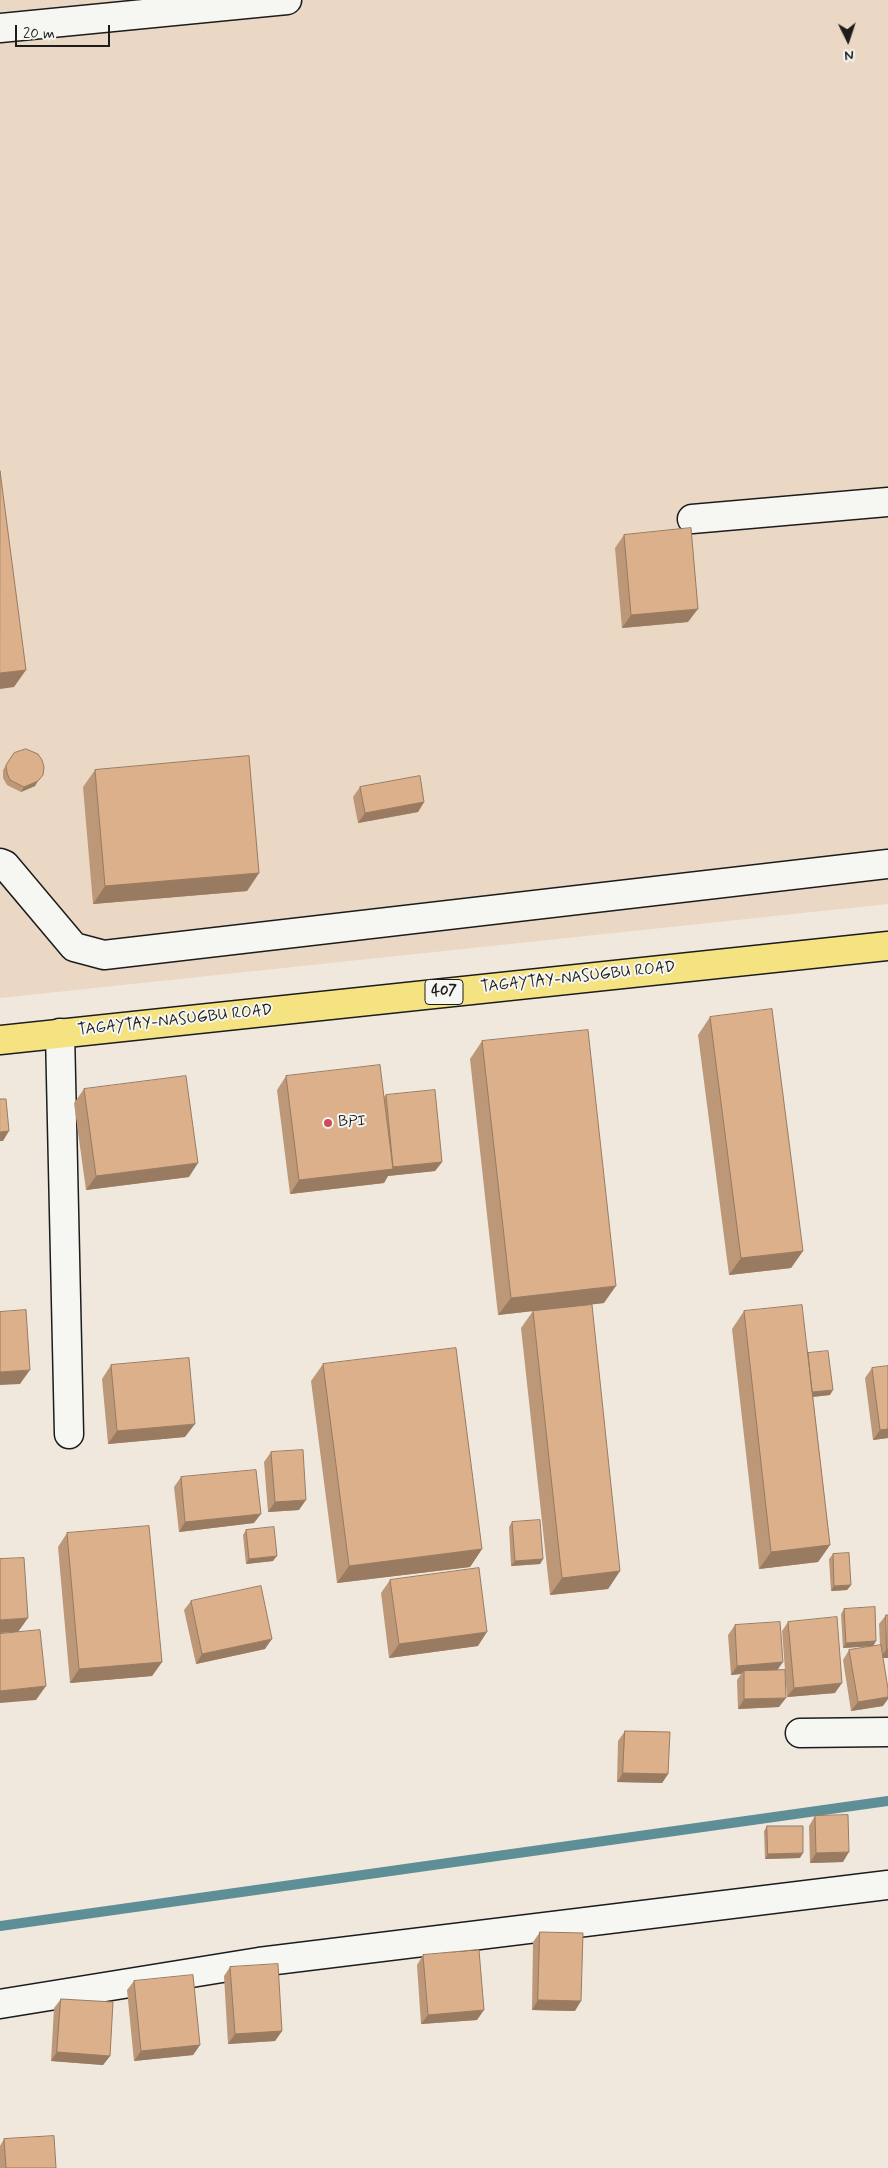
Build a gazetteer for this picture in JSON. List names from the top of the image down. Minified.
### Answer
{"streets":{"main road":["TAGAYTAY-NASUGBU ROAD","407"]},"places":["BPI"],"scale_bar":"20 m","north":"bottom"}
